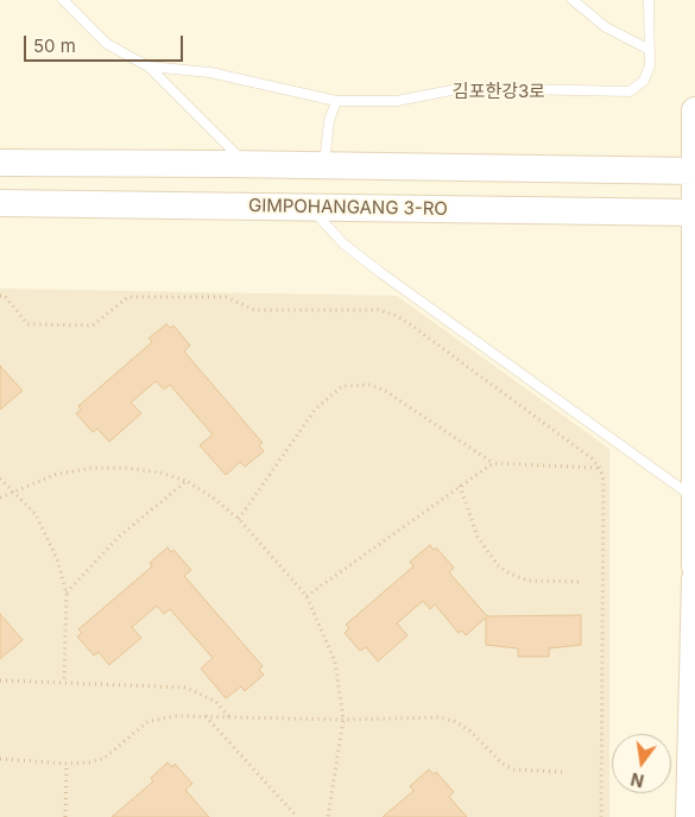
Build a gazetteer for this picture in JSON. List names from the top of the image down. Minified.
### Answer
{"streets":{"street":["GIMPOHANGANG 3-RO"],"lane":["김포한강3로"]},"scale_bar":"50 m","north":"bottom"}
